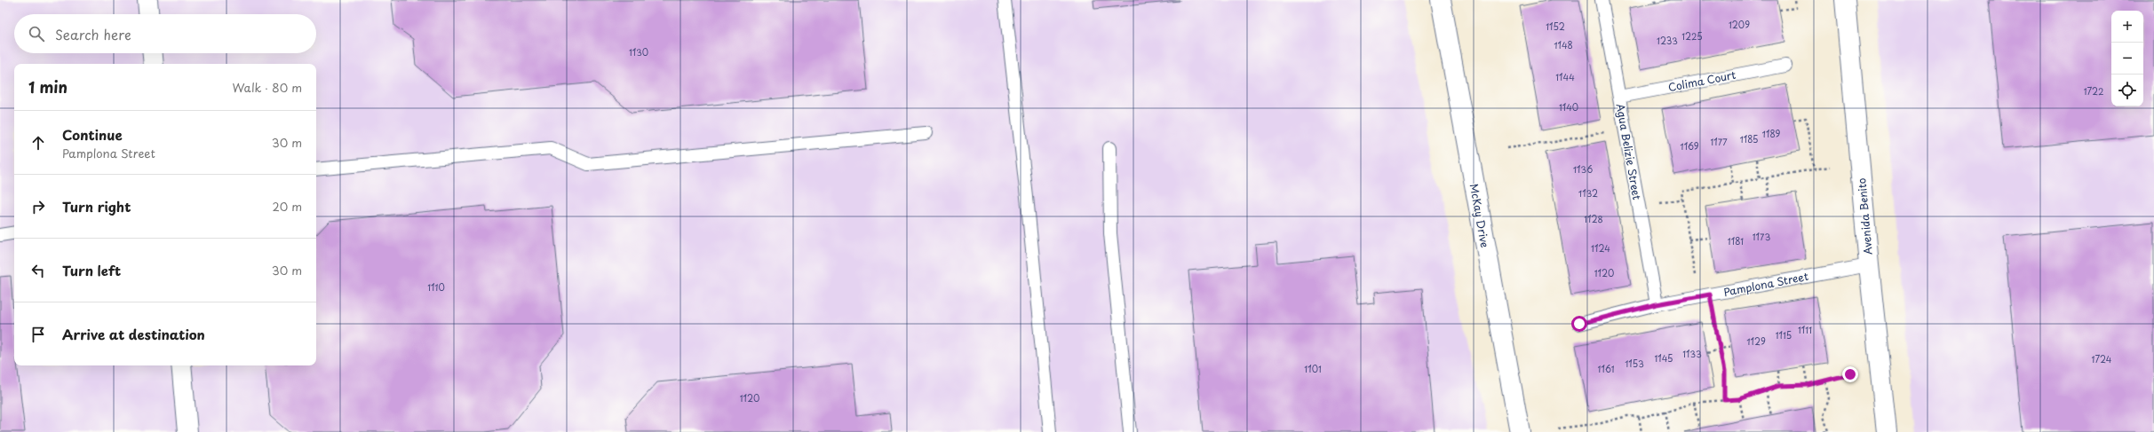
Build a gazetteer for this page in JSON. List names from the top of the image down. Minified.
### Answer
{"streets":{"street":["McKay Drive","Avenida Benito"],"lane":["Colima Court","Agua Belizie Street","Pamplona Street"]},"crossings":[["Colima Court","Agua Belizie Street"],["Agua Belizie Street","Pamplona Street"],["Avenida Benito","Pamplona Street"]],"house_numbers":["1209","1152","1225","1233","1148","1130","1144","1722","1140","1189","1185","1177","1169","1136","1132","1128","1173","1181","1124","1120","1110","1111","1115","1129","1133","1145","1724","1153","1101","1161","1120"],"page":{"map_buttons":["+","−"],"search":"Search here","heading":["1 min","Walk · 80 m"],"list":[["Continue","Pamplona Street","30 m"],["Turn right","20 m"],["Turn left","30 m"],"Arrive at destination"]}}
